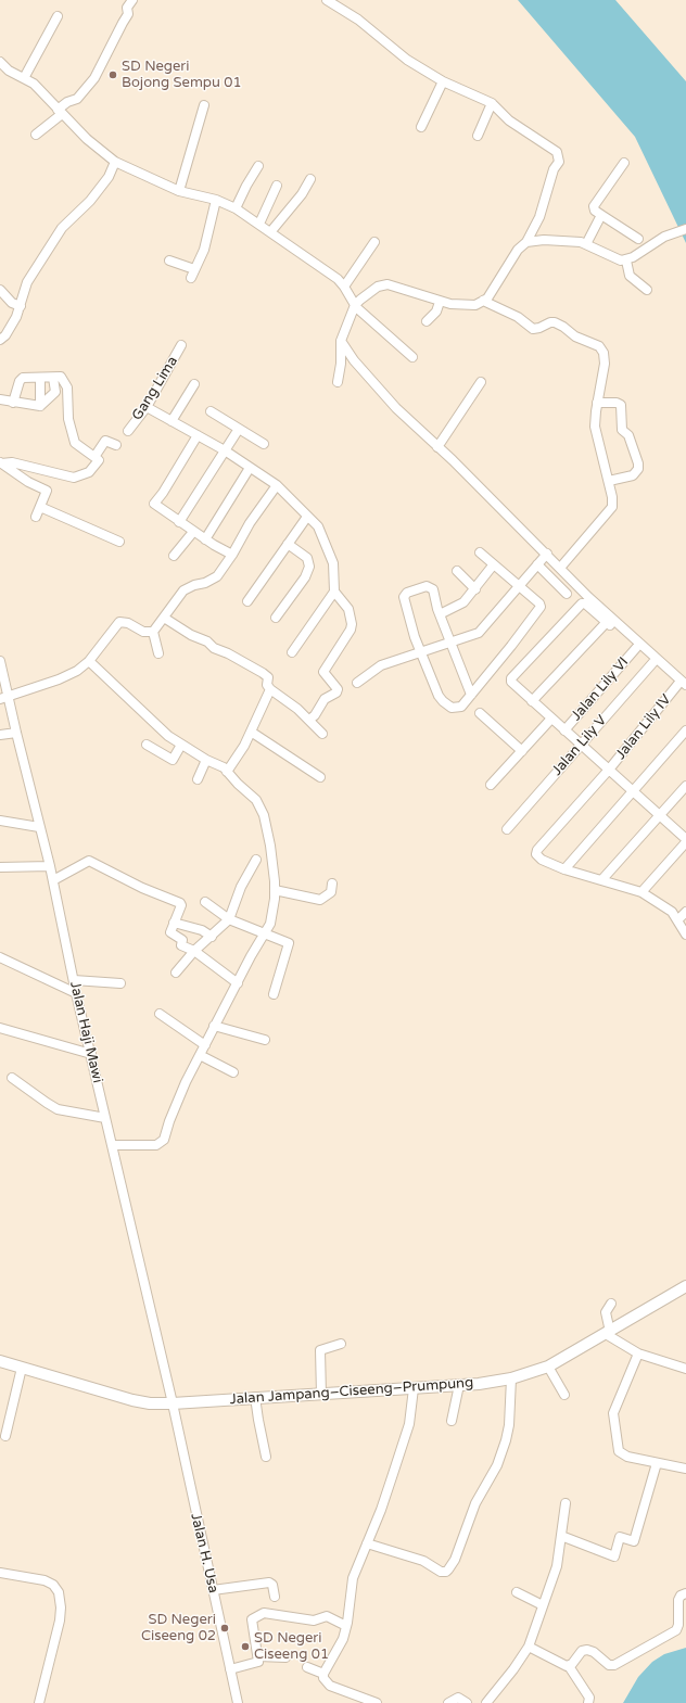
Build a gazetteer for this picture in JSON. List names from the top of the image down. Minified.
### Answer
{"streets":{"main road":["Jalan Jampang–Ciseeng–Prumpung"],"street":["Gang Lima","Jalan Lily VI","Jalan Lily IV","Jalan Lily V","Jalan Haji Mawi","Jalan H. Usa"]},"crossings":[["Jalan Haji Mawi","Jalan Jampang–Ciseeng–Prumpung"],["Jalan Haji Mawi","Jalan H. Usa"],["Jalan Jampang–Ciseeng–Prumpung","Jalan H. Usa"]],"places":["SD Negeri Bojong Sempu 01","SD Negeri Ciseeng 02","SD Negeri Ciseeng 01"]}
